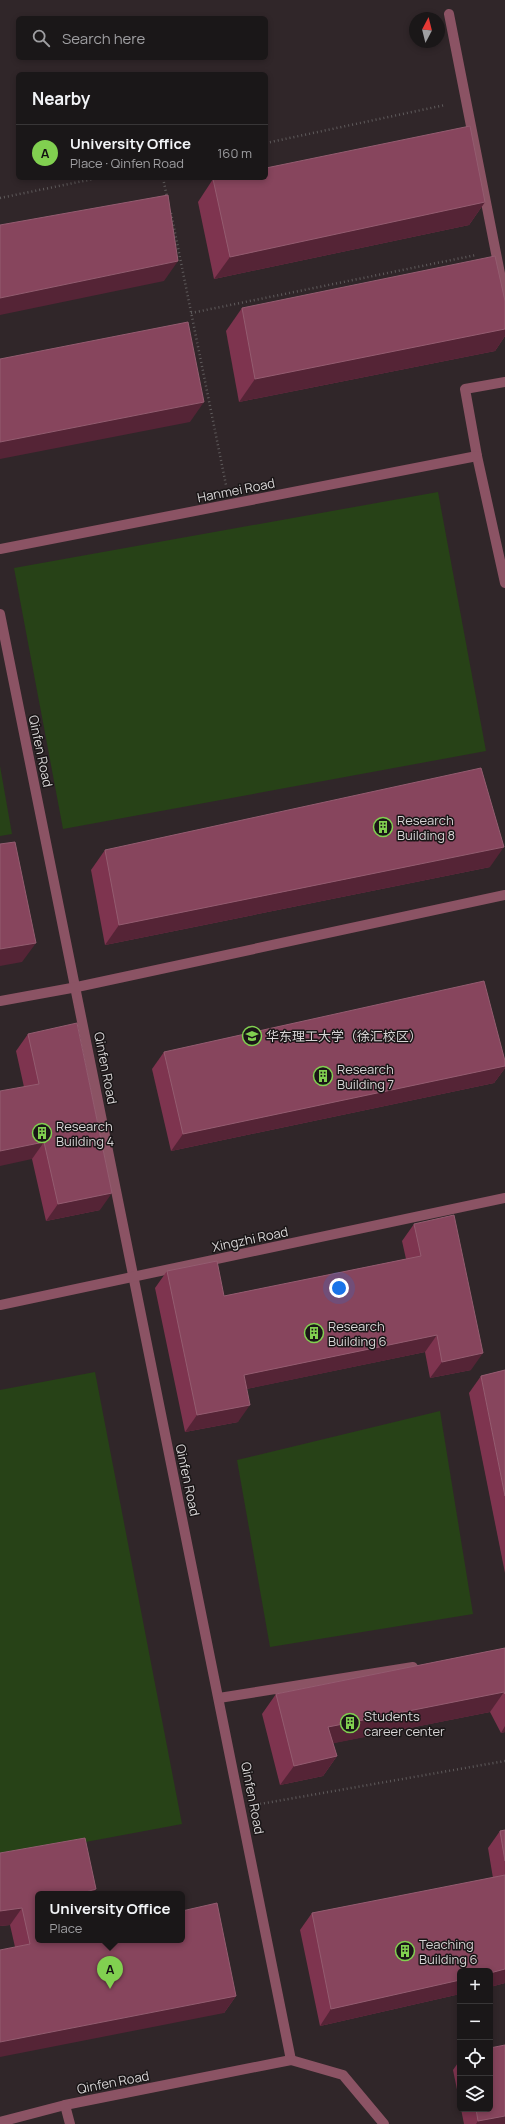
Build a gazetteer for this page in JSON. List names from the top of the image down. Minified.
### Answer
{"streets":{"street":["Hanmei Road","Qinfen Road","Xingzhi Road"]},"crossings":[["Qinfen Road","Xingzhi Road"]],"places":{"building":["Research Building 8","Research Building 7","Research Building 4","Research Building 6","Students career center","Teaching Building 6"],"school or university":["华东理工大学（徐汇校区）"]},"north":"top","page":{"search":"Search here","heading":"Nearby","list":[{"mark":"A","name":"University Office","note":"Place · Qinfen Road","value":"160 m"}],"popup":["University Office","Place"],"pins":"A","map_buttons":["+","−"]}}
